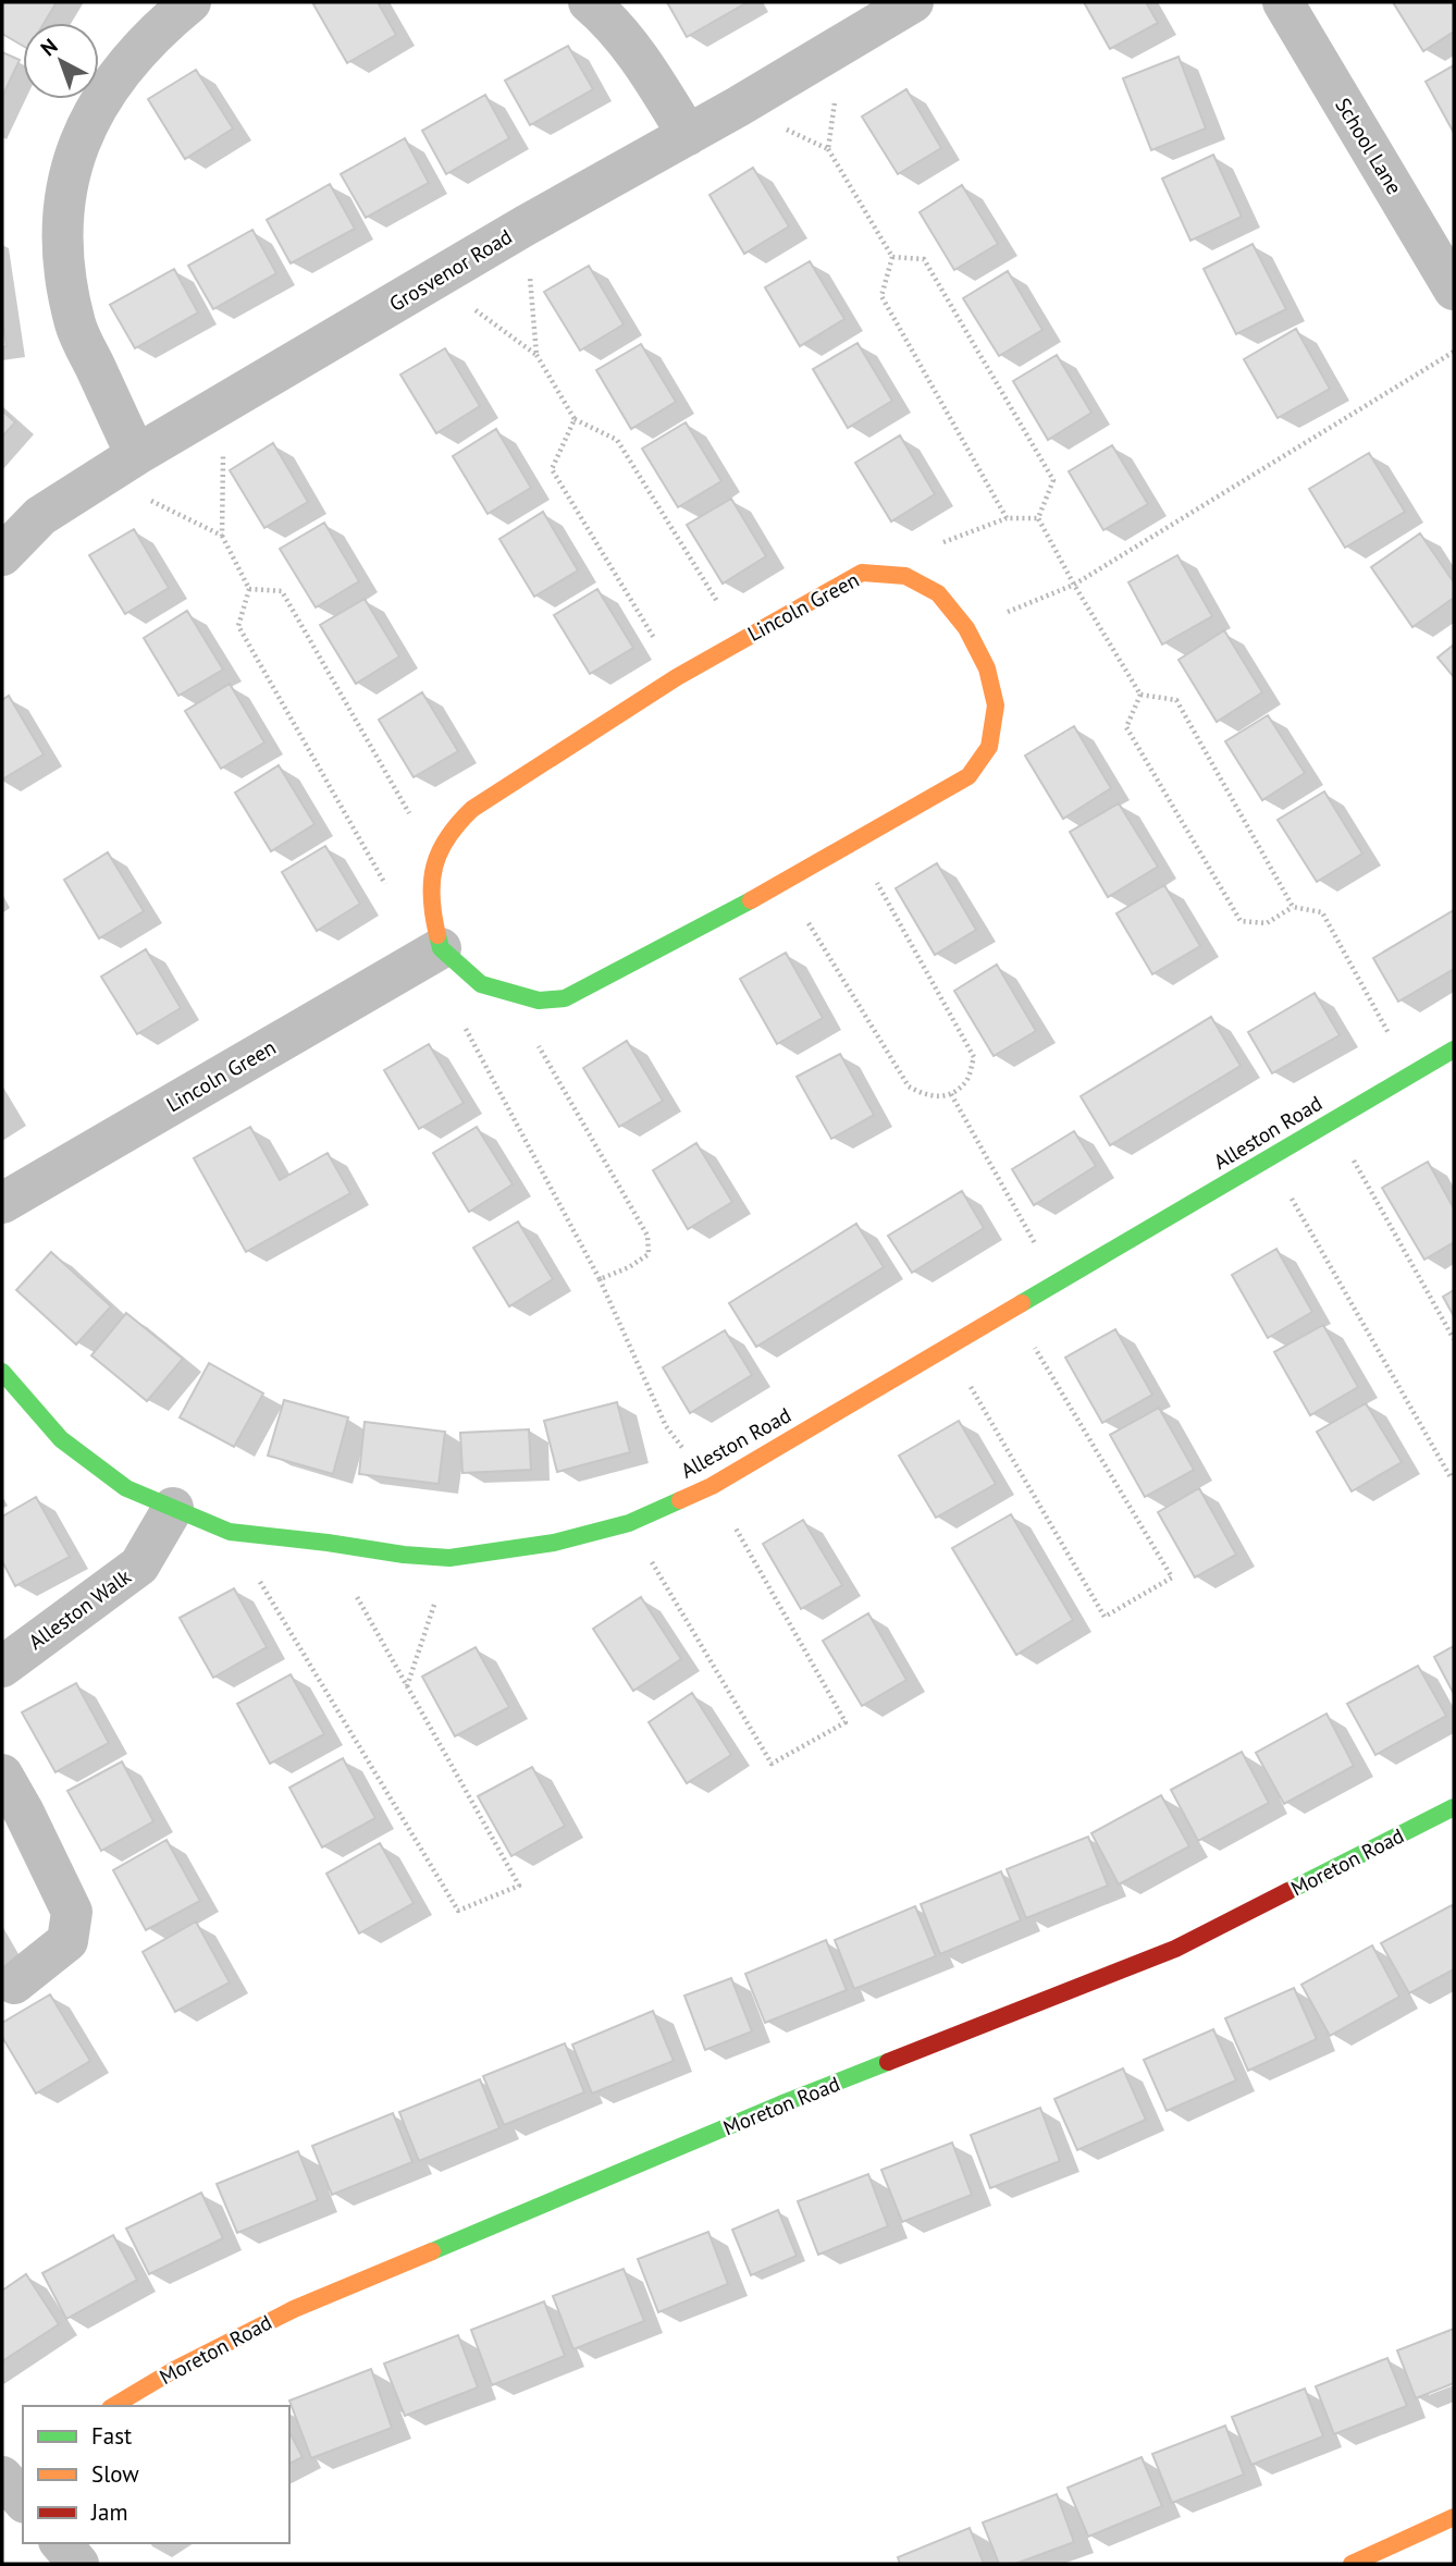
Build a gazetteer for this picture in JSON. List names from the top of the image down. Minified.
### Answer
{"streets":{"street":["School Lane","Grosvenor Road","Lincoln Green","Alleston Road","Alleston Walk","Moreton Road"]},"crossings":[["Alleston Road","Alleston Walk"]],"legend":["Fast","Slow","Jam"],"north":"top left"}
